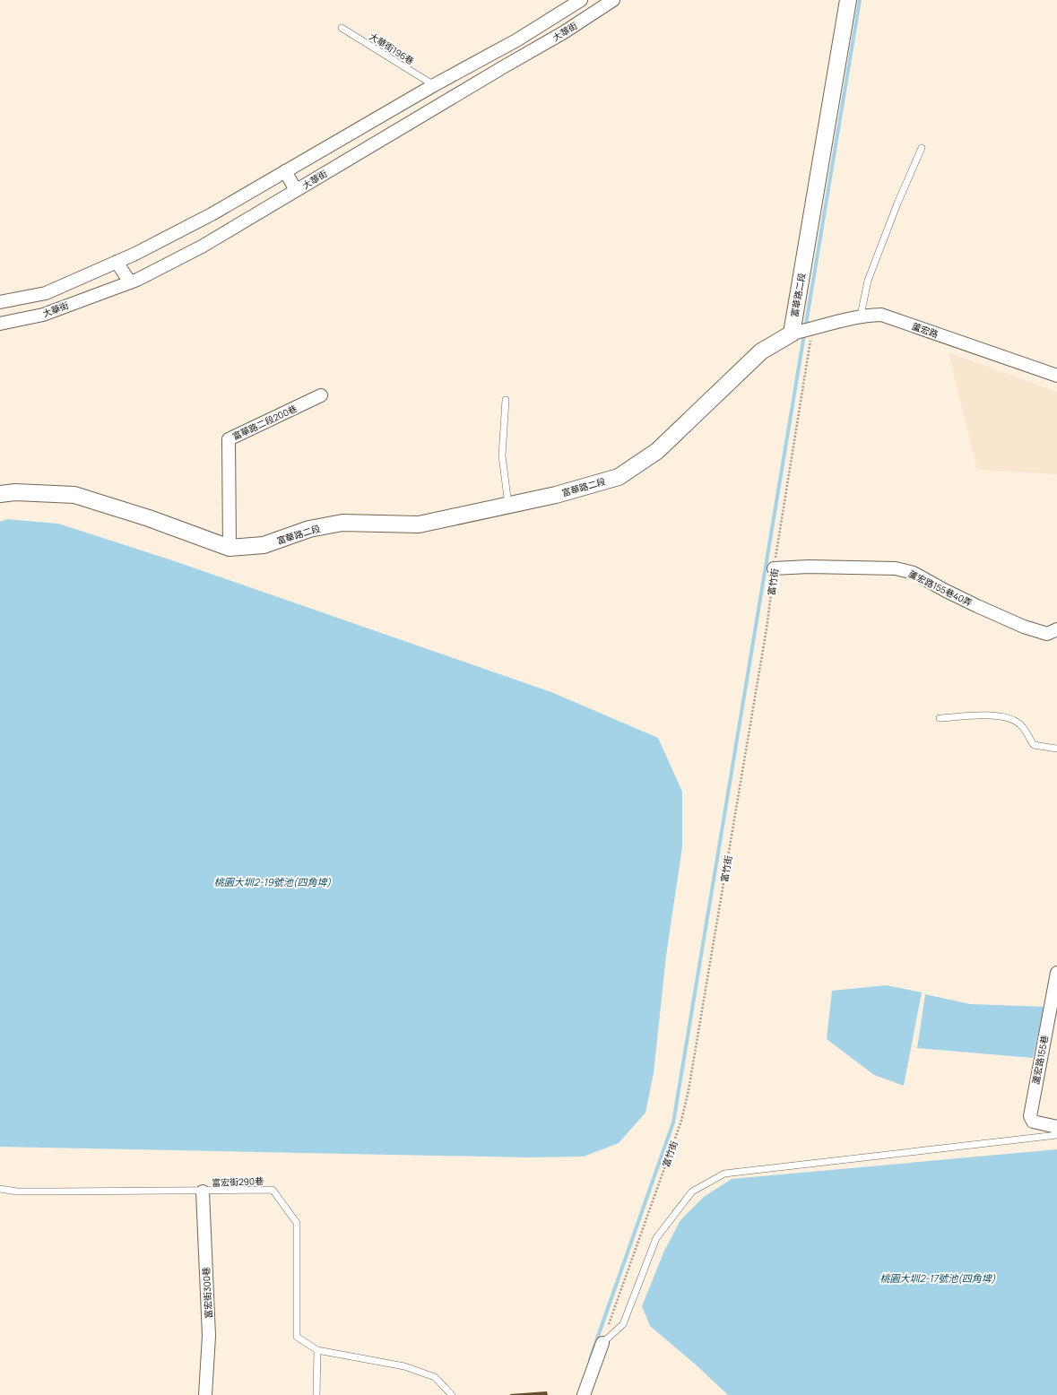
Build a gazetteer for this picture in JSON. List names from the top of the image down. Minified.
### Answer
{"streets":{"street":["大華街","富華路二段","蘆宏路","富華路二段200巷","蘆宏路155巷40弄","蘆宏路155巷","富宏街300巷"],"lane":["大華街196巷","富宏街290巷"],"path":["富竹街"]},"crossings":[["大華街","大華街196巷"],["富華路二段","蘆宏路"],["富華路二段","富華路二段200巷"],["富華路二段","富竹街"],["蘆宏路","富竹街"],["富竹街","蘆宏路155巷40弄"],["富宏街290巷","富宏街300巷"]],"water":["桃園大圳2-19號池(四角埤)","桃園大圳2-17號池(四角埤)"]}
